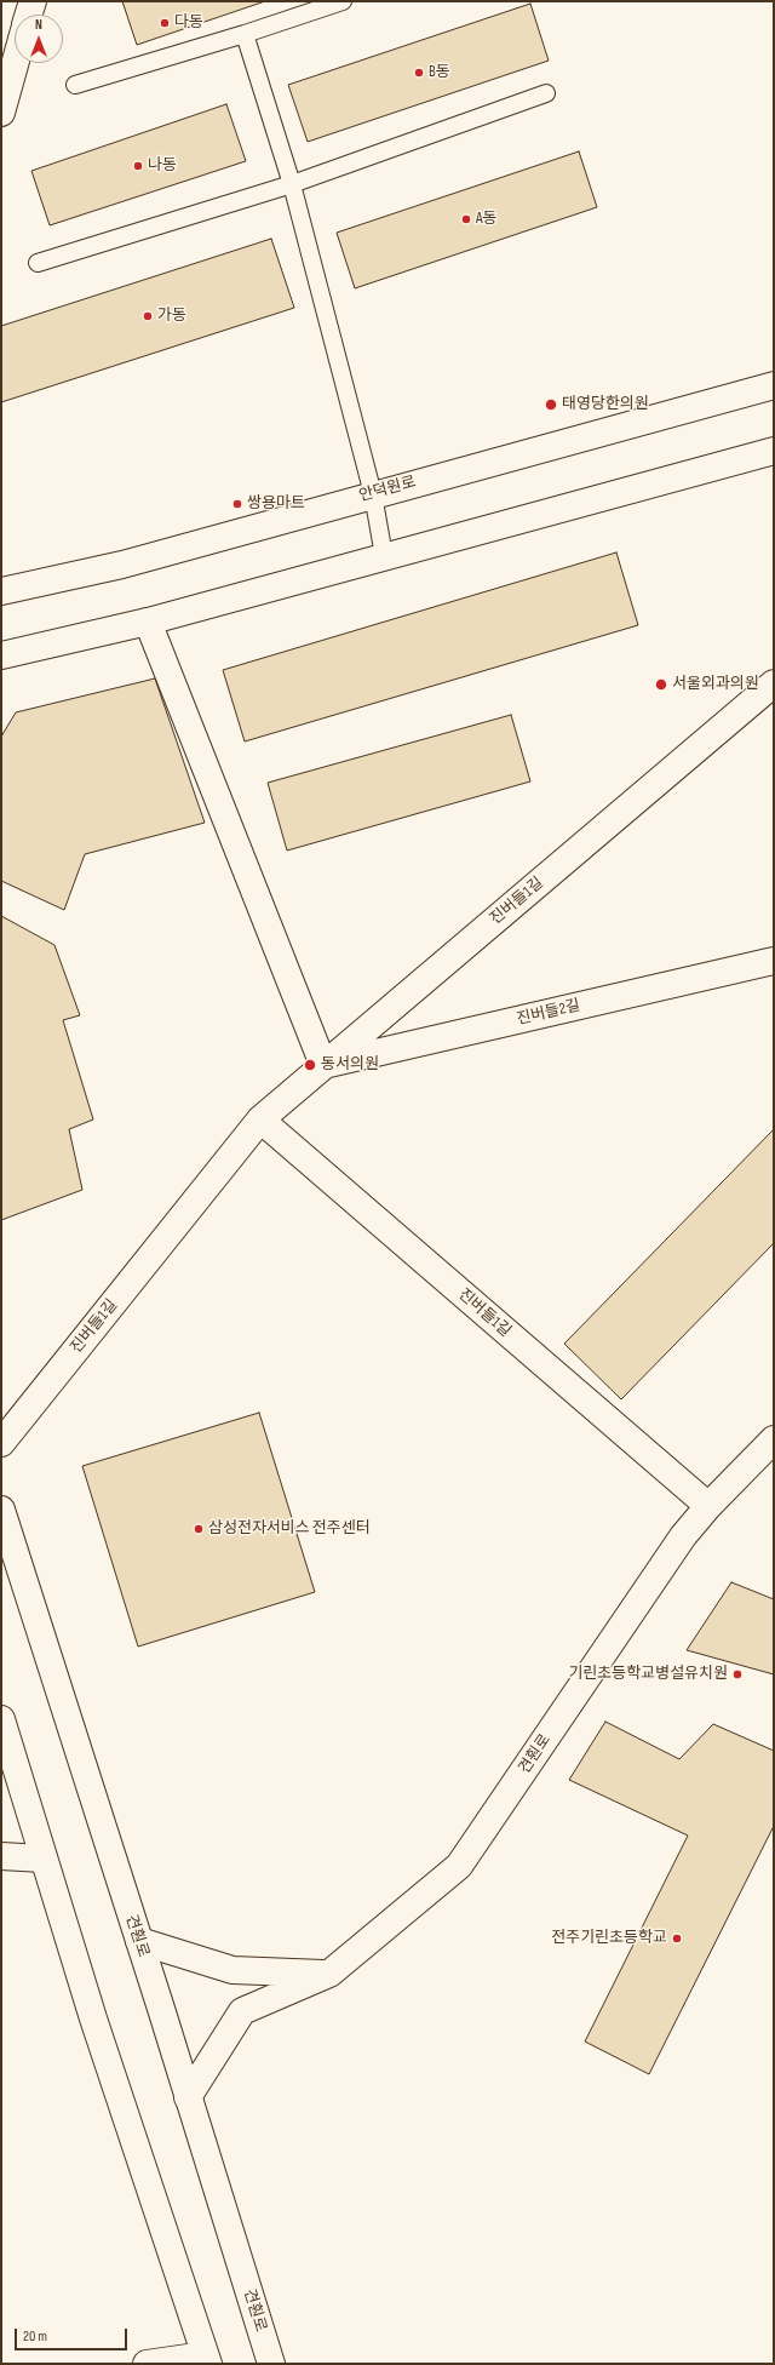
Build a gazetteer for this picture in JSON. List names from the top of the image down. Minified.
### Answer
{"streets":{"street":["안덕원로","진버들1길","진버들2길","견훤로"]},"crossings":[["진버들1길","진버들2길"],["진버들1길","견훤로"]],"places":["다동","B동","나동","A동","가동","태영당한의원","쌍용마트","서울외과의원","동서의원","삼성전자서비스 전주센터","기린초등학교병설유치원","전주기린초등학교"],"scale_bar":"20 m","north":"top"}
